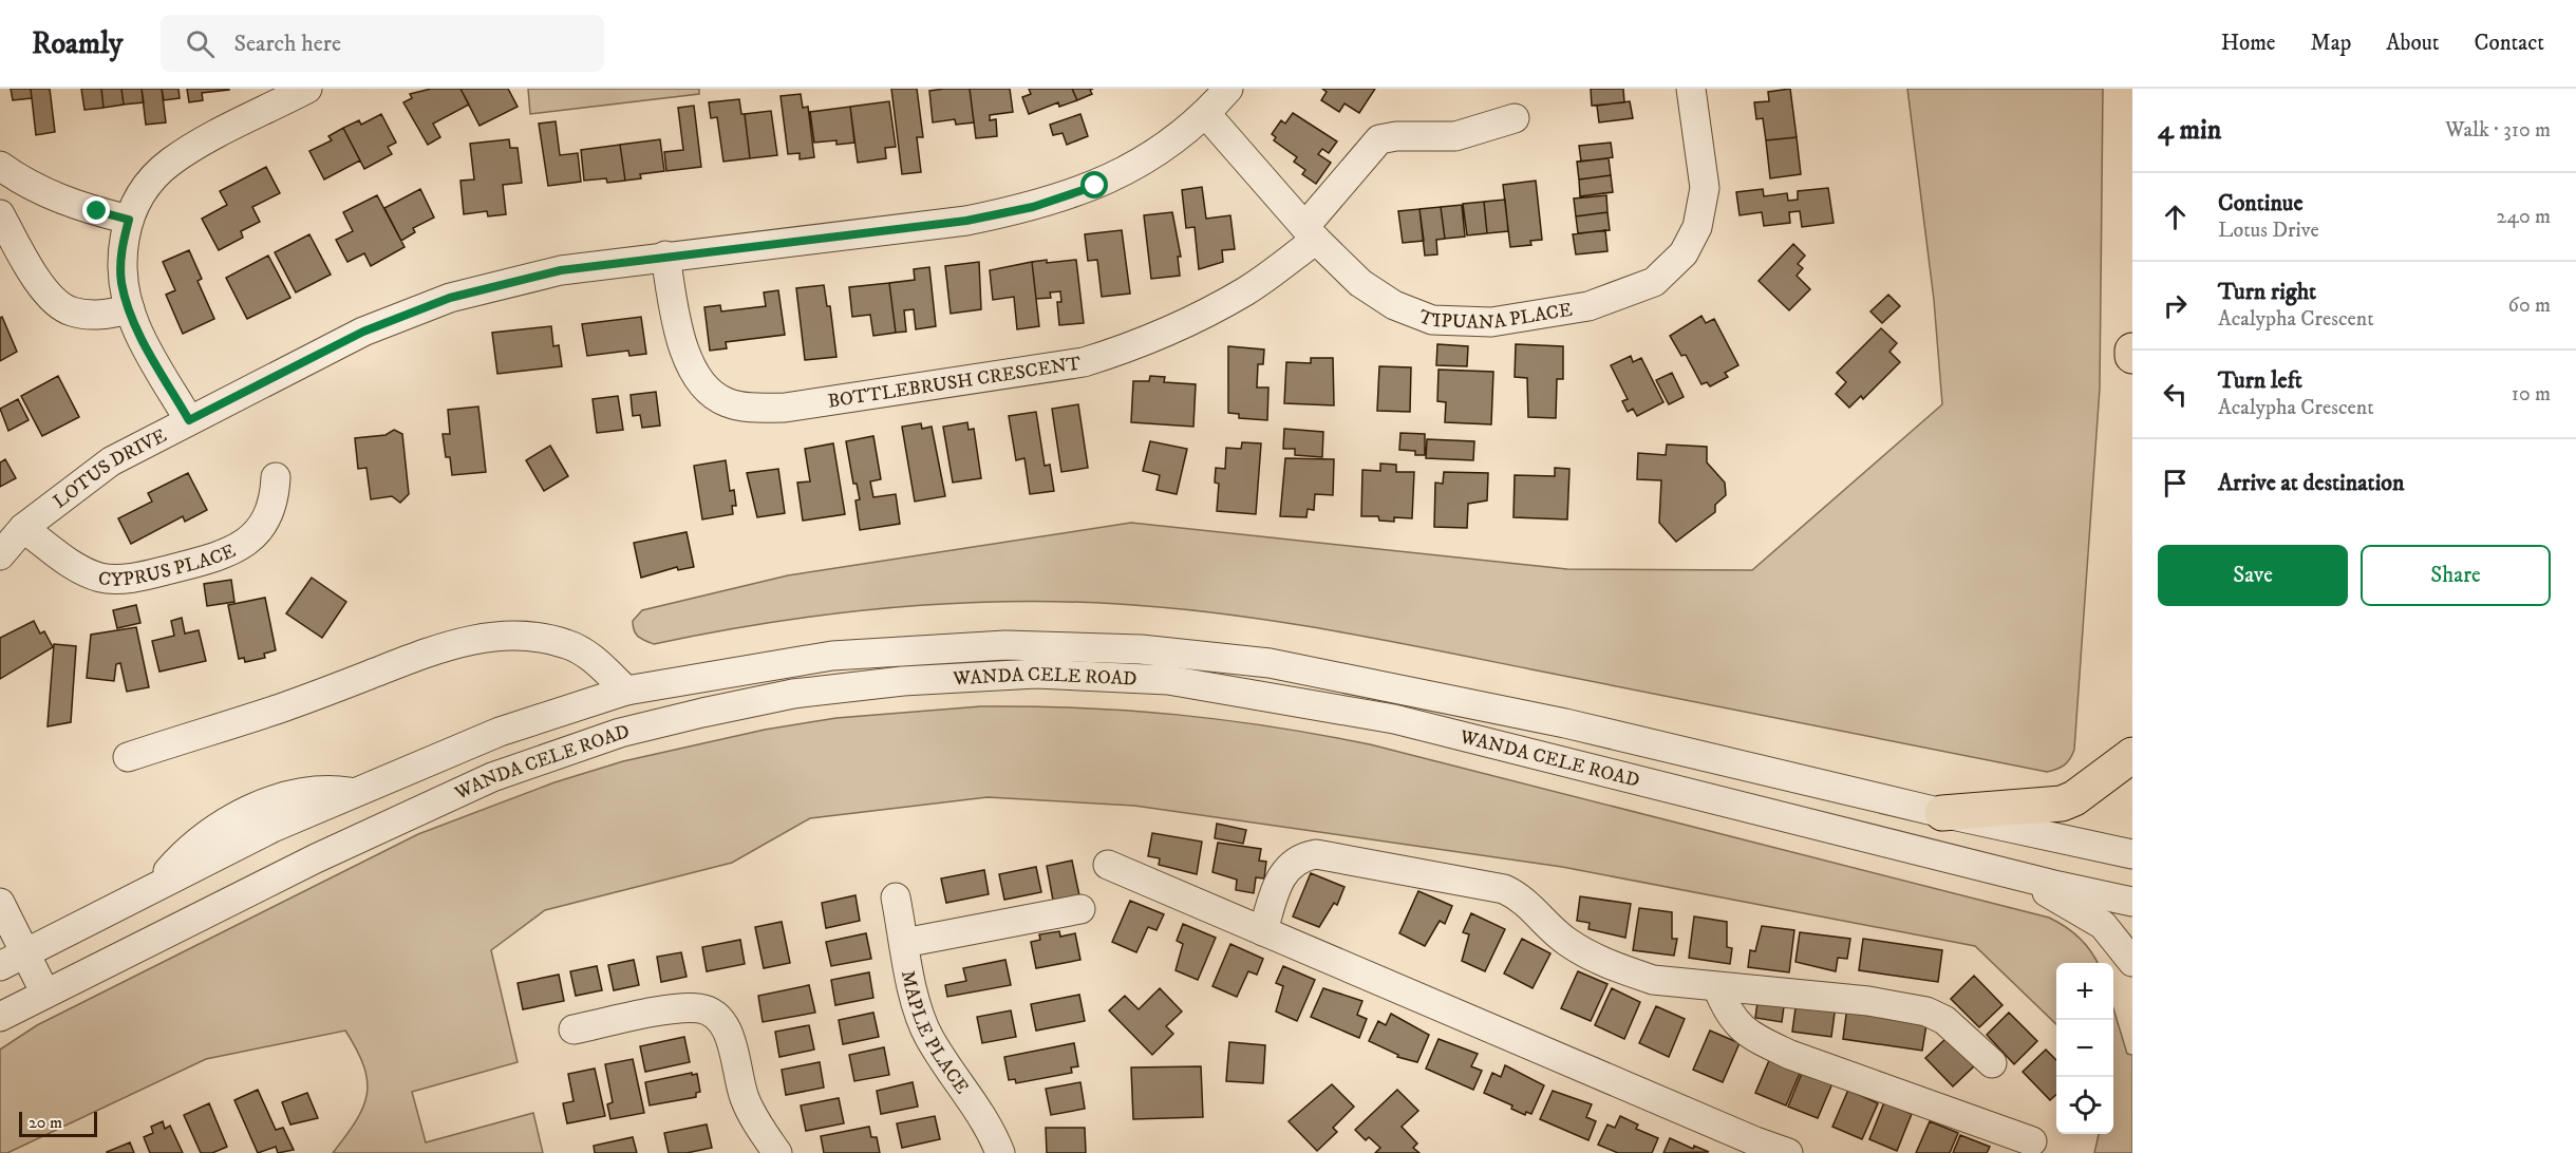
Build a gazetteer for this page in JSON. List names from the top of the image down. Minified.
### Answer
{"streets":{"street":["TIPUANA PLACE","BOTTLEBRUSH CRESCENT","LOTUS DRIVE","CYPRUS PLACE","WANDA CELE ROAD","MAPLE PLACE"]},"crossings":[["TIPUANA PLACE","BOTTLEBRUSH CRESCENT"],["TIPUANA PLACE","LOTUS DRIVE"],["BOTTLEBRUSH CRESCENT","LOTUS DRIVE"],["LOTUS DRIVE","CYPRUS PLACE"]],"scale_bar":"20 m","page":{"header":"Roamly","search":"Search here","nav":["Home","Map","About","Contact"],"heading":["4 min","Walk · 310 m"],"list":[["Continue","Lotus Drive","240 m"],["Turn right","Acalypha Crescent","60 m"],["Turn left","Acalypha Crescent","10 m"],"Arrive at destination"],"buttons":["Save","Share"],"map_buttons":["+","−"],"scale":"20 m"}}
